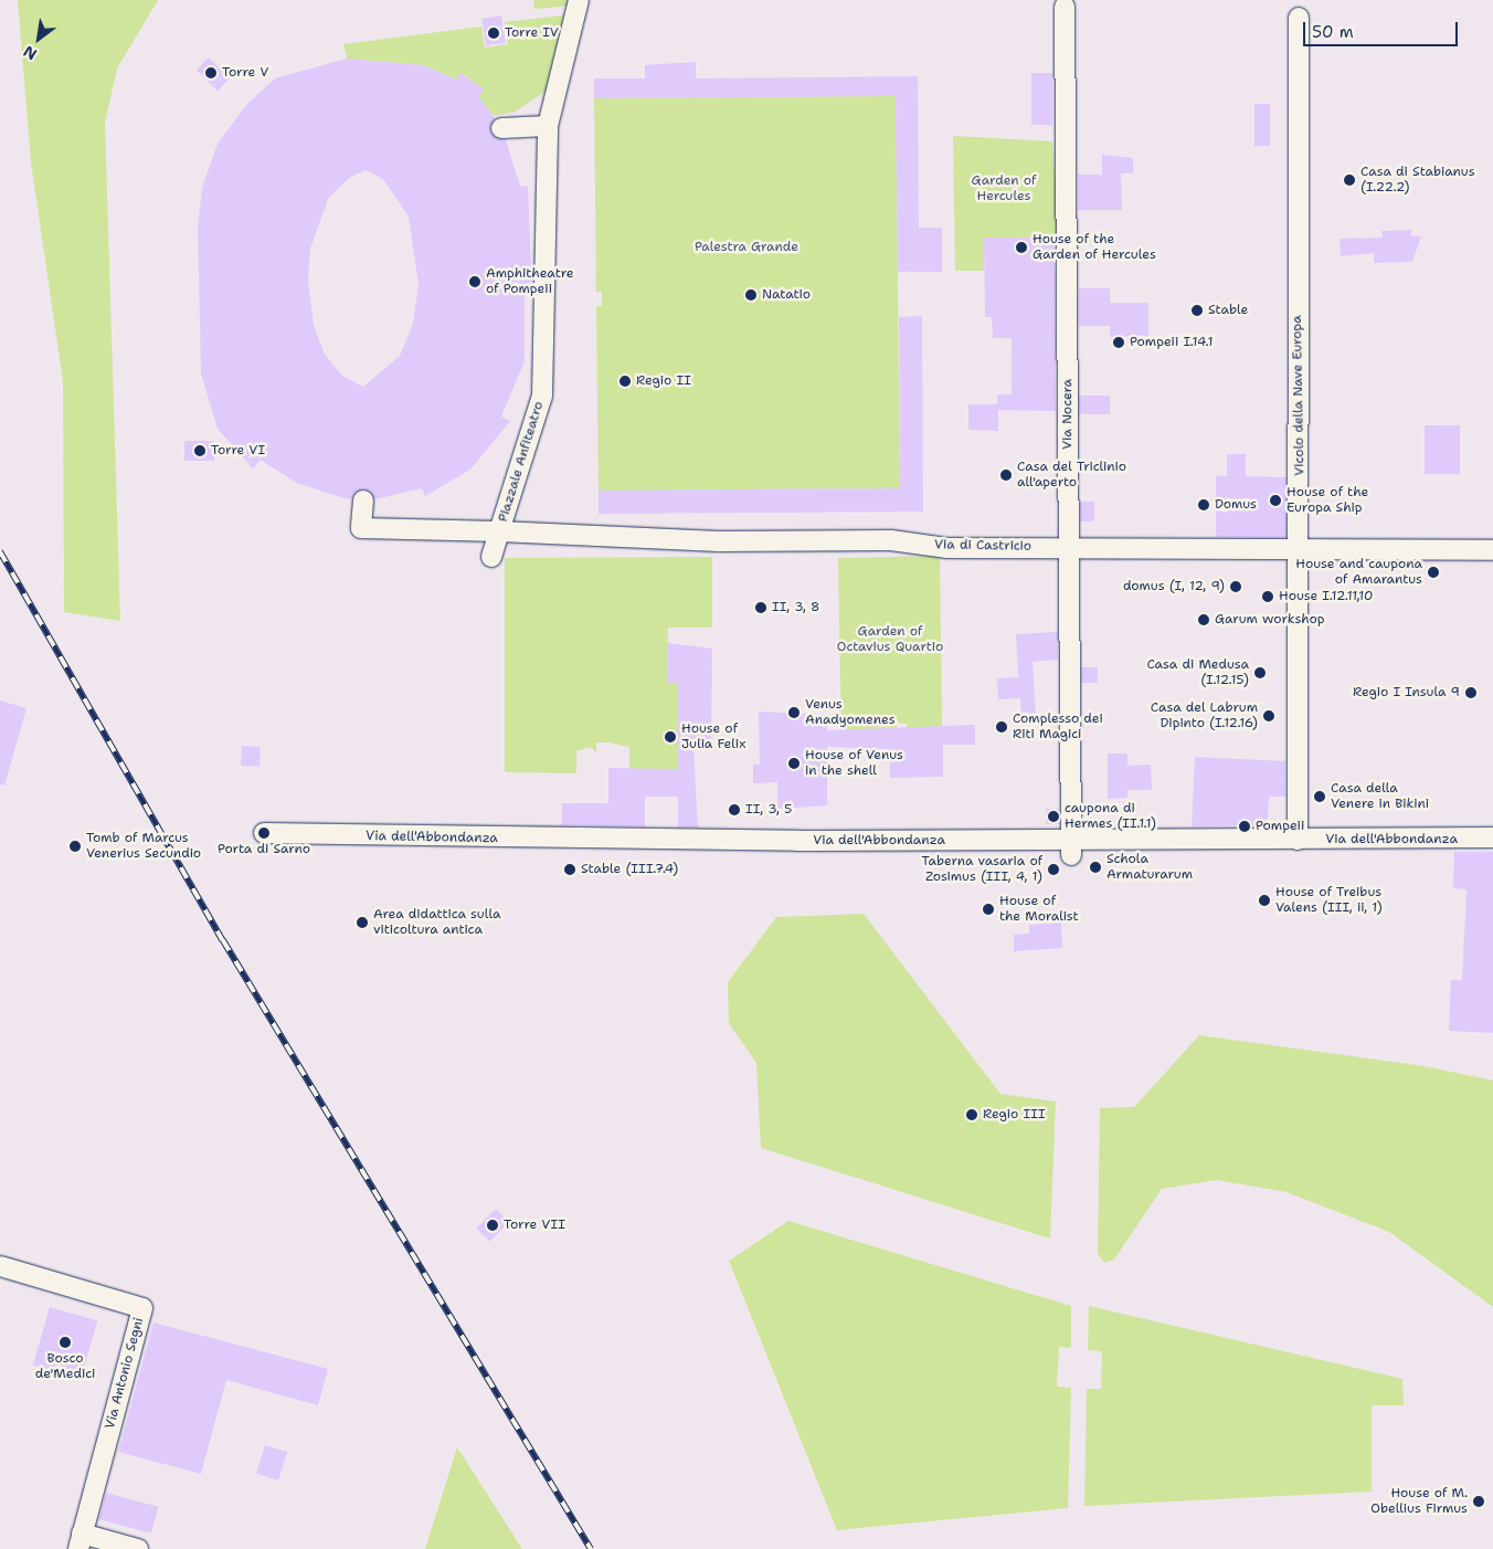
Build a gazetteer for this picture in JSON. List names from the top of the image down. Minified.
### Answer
{"streets":{"street":["Vicolo della Nave Europa","Via Nocera","Piazzale Anfiteatro","Via di Castricio","Via dell'Abbondanza","Via Antonio Segni"]},"crossings":[["Vicolo della Nave Europa","Via di Castricio"],["Vicolo della Nave Europa","Via dell'Abbondanza"],["Via Nocera","Via di Castricio"],["Via Nocera","Via dell'Abbondanza"],["Piazzale Anfiteatro","Via di Castricio"]],"parks":["Garden of Hercules","Palestra Grande","Garden of Octavius Quartio"],"places":["Torre IV","Torre V","Casa di Stabianus (I.22.2)","House of the Garden of Hercules","Amphitheatre of Pompeii","Natatio","Stable","Pompeii I.14.1","Regio II","Torre VI","Casa del Triclinio all'aperto","House of the Europa Ship","Domus","House and caupona of Amarantus","domus (I, 12, 9)","House I.12.11,10","II, 3, 8","Garum workshop","Casa di Medusa (I.12.15)","Regio I Insula 9","Venus Anadyomenes","Casa del Labrum Dipinto (I.12.16)","Complesso dei Riti Magici","House of Julia Felix","House of Venus in the shell","Casa della Venere in Bikini","II, 3, 5","caupona di Hermes (II.1.1)","Pompeii","Porta di Sarno","Tomb of Marcus Venerius Secundio","Schola Armaturarum","Stable (III.7.4)","Taberna vasaria of Zosimus (III, 4, 1)","House of Treibus Valens (III, ii, 1)","House of the Moralist","Area didattica sulla viticoltura antica","Regio III","Torre VII","Bosco de'Medici","House of M. Obellius Firmus"],"scale_bar":"50 m","north":"bottom left"}
